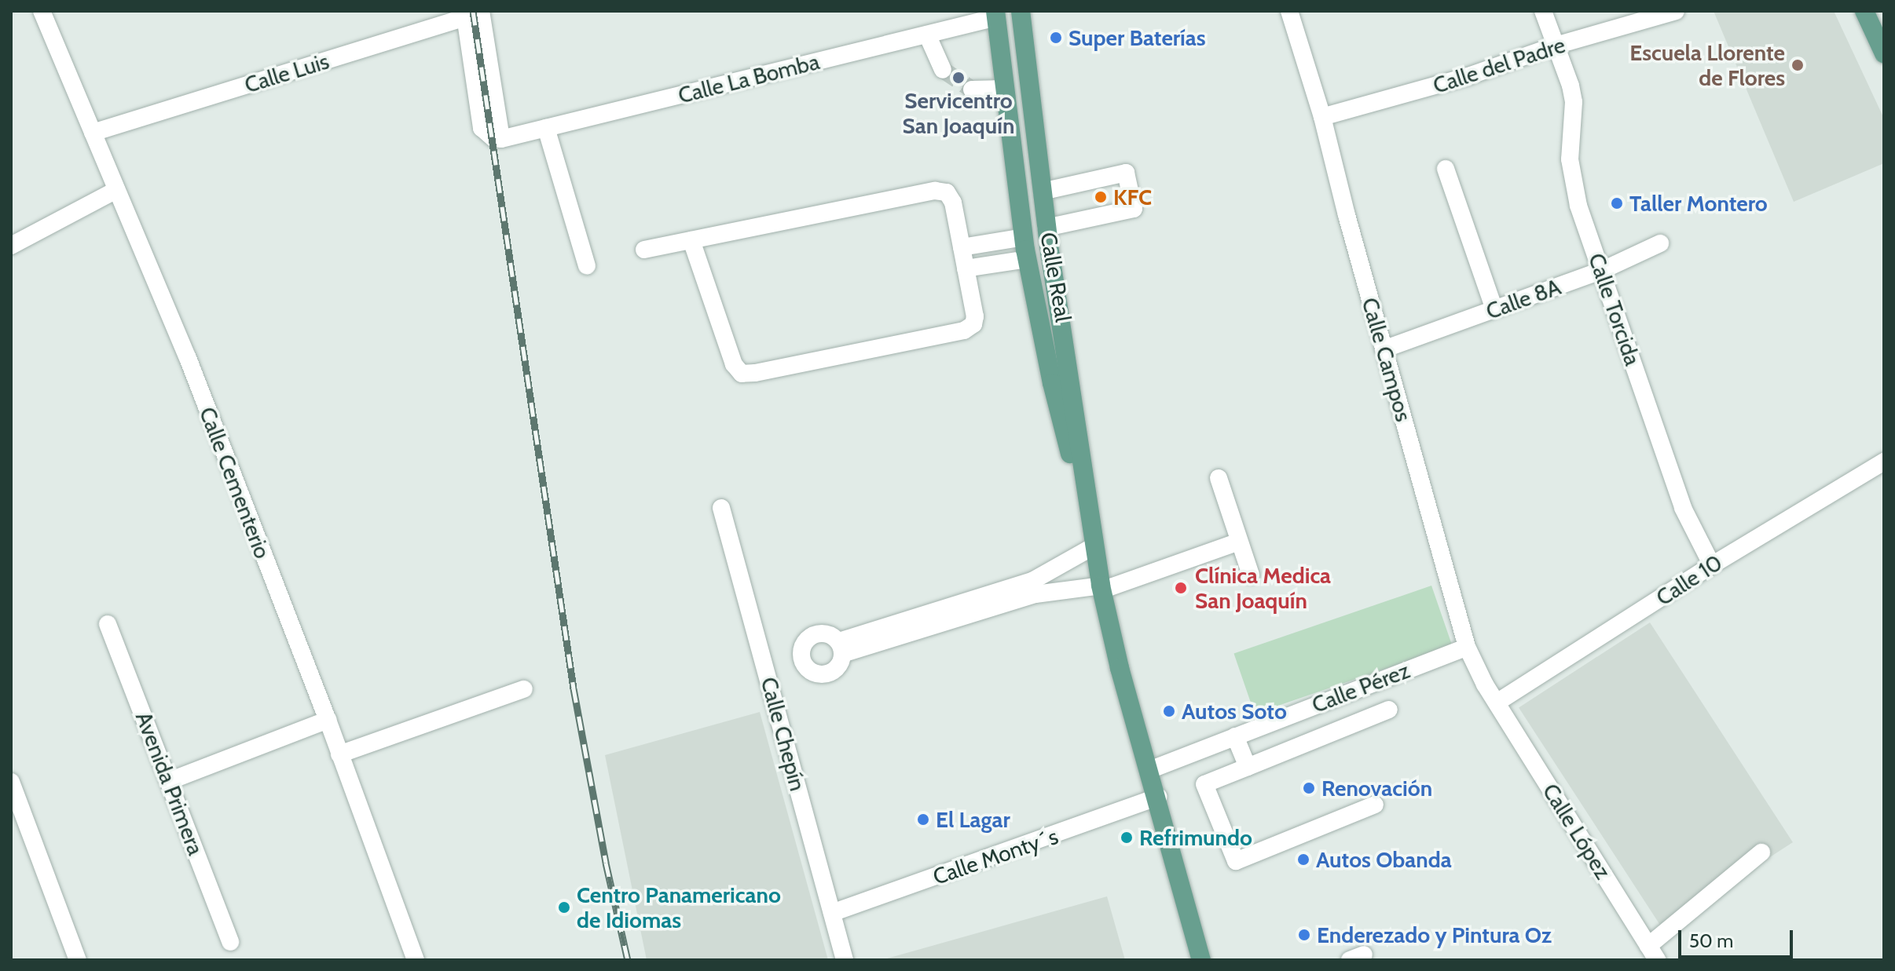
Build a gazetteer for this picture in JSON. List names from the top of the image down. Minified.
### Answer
{"streets":{"main road":["Calle Real"],"street":["Calle del Padre","Calle Luis","Calle La Bomba","Calle 8A","Calle Torcida","Calle Campos","Calle Cementerio","Calle 10","Calle Pérez","Calle Chepín","Avenida Primera","Calle López","Calle Monty´s"]},"crossings":[["Calle del Padre","Calle Torcida"],["Calle del Padre","Calle Campos"],["Calle Luis","Calle Cementerio"],["Calle La Bomba","Calle Real"],["Calle Real","Calle Pérez"],["Calle Real","Calle Monty´s"],["Calle 8A","Calle Torcida"],["Calle 8A","Calle Campos"],["Calle Torcida","Calle 10"],["Calle Campos","Calle 10"],["Calle Campos","Calle Pérez"],["Calle Campos","Calle López"],["Calle 10","Calle López"],["Calle Chepín","Calle Monty´s"]],"places":["Super Baterías","Escuela Llorente de Flores","Servicentro San Joaquín","KFC","Taller Montero","Clínica Medica San Joaquín","Autos Soto","Renovación","El Lagar","Refrimundo","Autos Obanda","Centro Panamericano de Idiomas","Enderezado y Pintura Oz"],"scale_bar":"50 m"}
